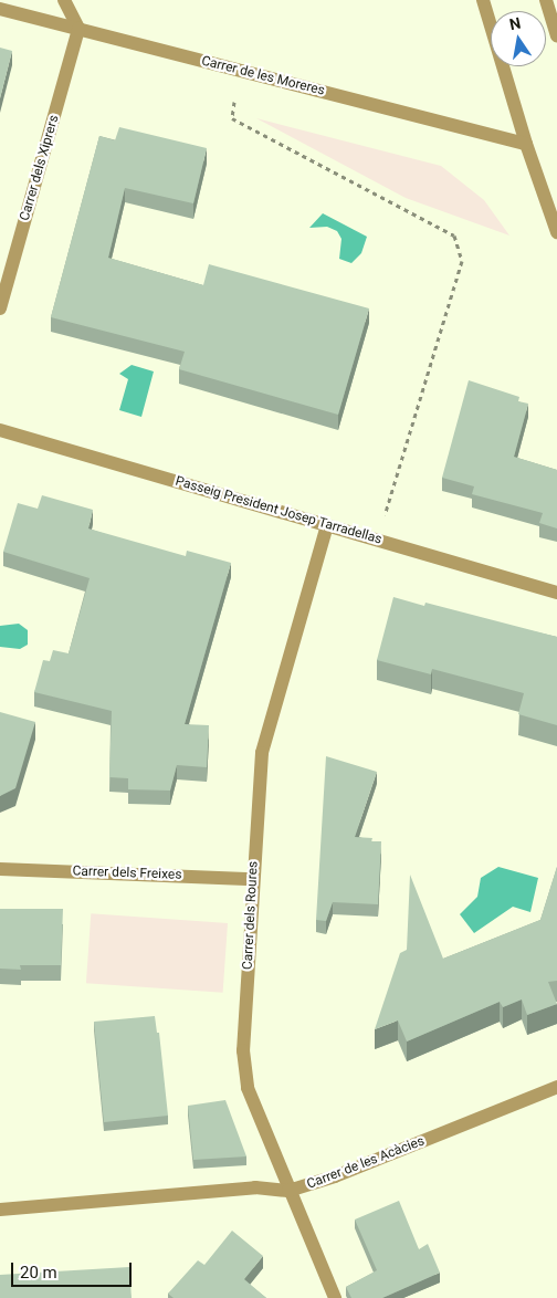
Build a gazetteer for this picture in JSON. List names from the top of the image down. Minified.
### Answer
{"streets":{"street":["Carrer de les Moreres","Carrer dels Xiprers","Passeig President Josep Tarradellas","Carrer dels Freixes","Carrer dels Roures","Carrer de les Acàcies"]},"crossings":[["Carrer de les Moreres","Carrer dels Xiprers"],["Passeig President Josep Tarradellas","Carrer dels Roures"],["Carrer dels Freixes","Carrer dels Roures"],["Carrer dels Roures","Carrer de les Acàcies"]],"scale_bar":"20 m","north":"top"}
